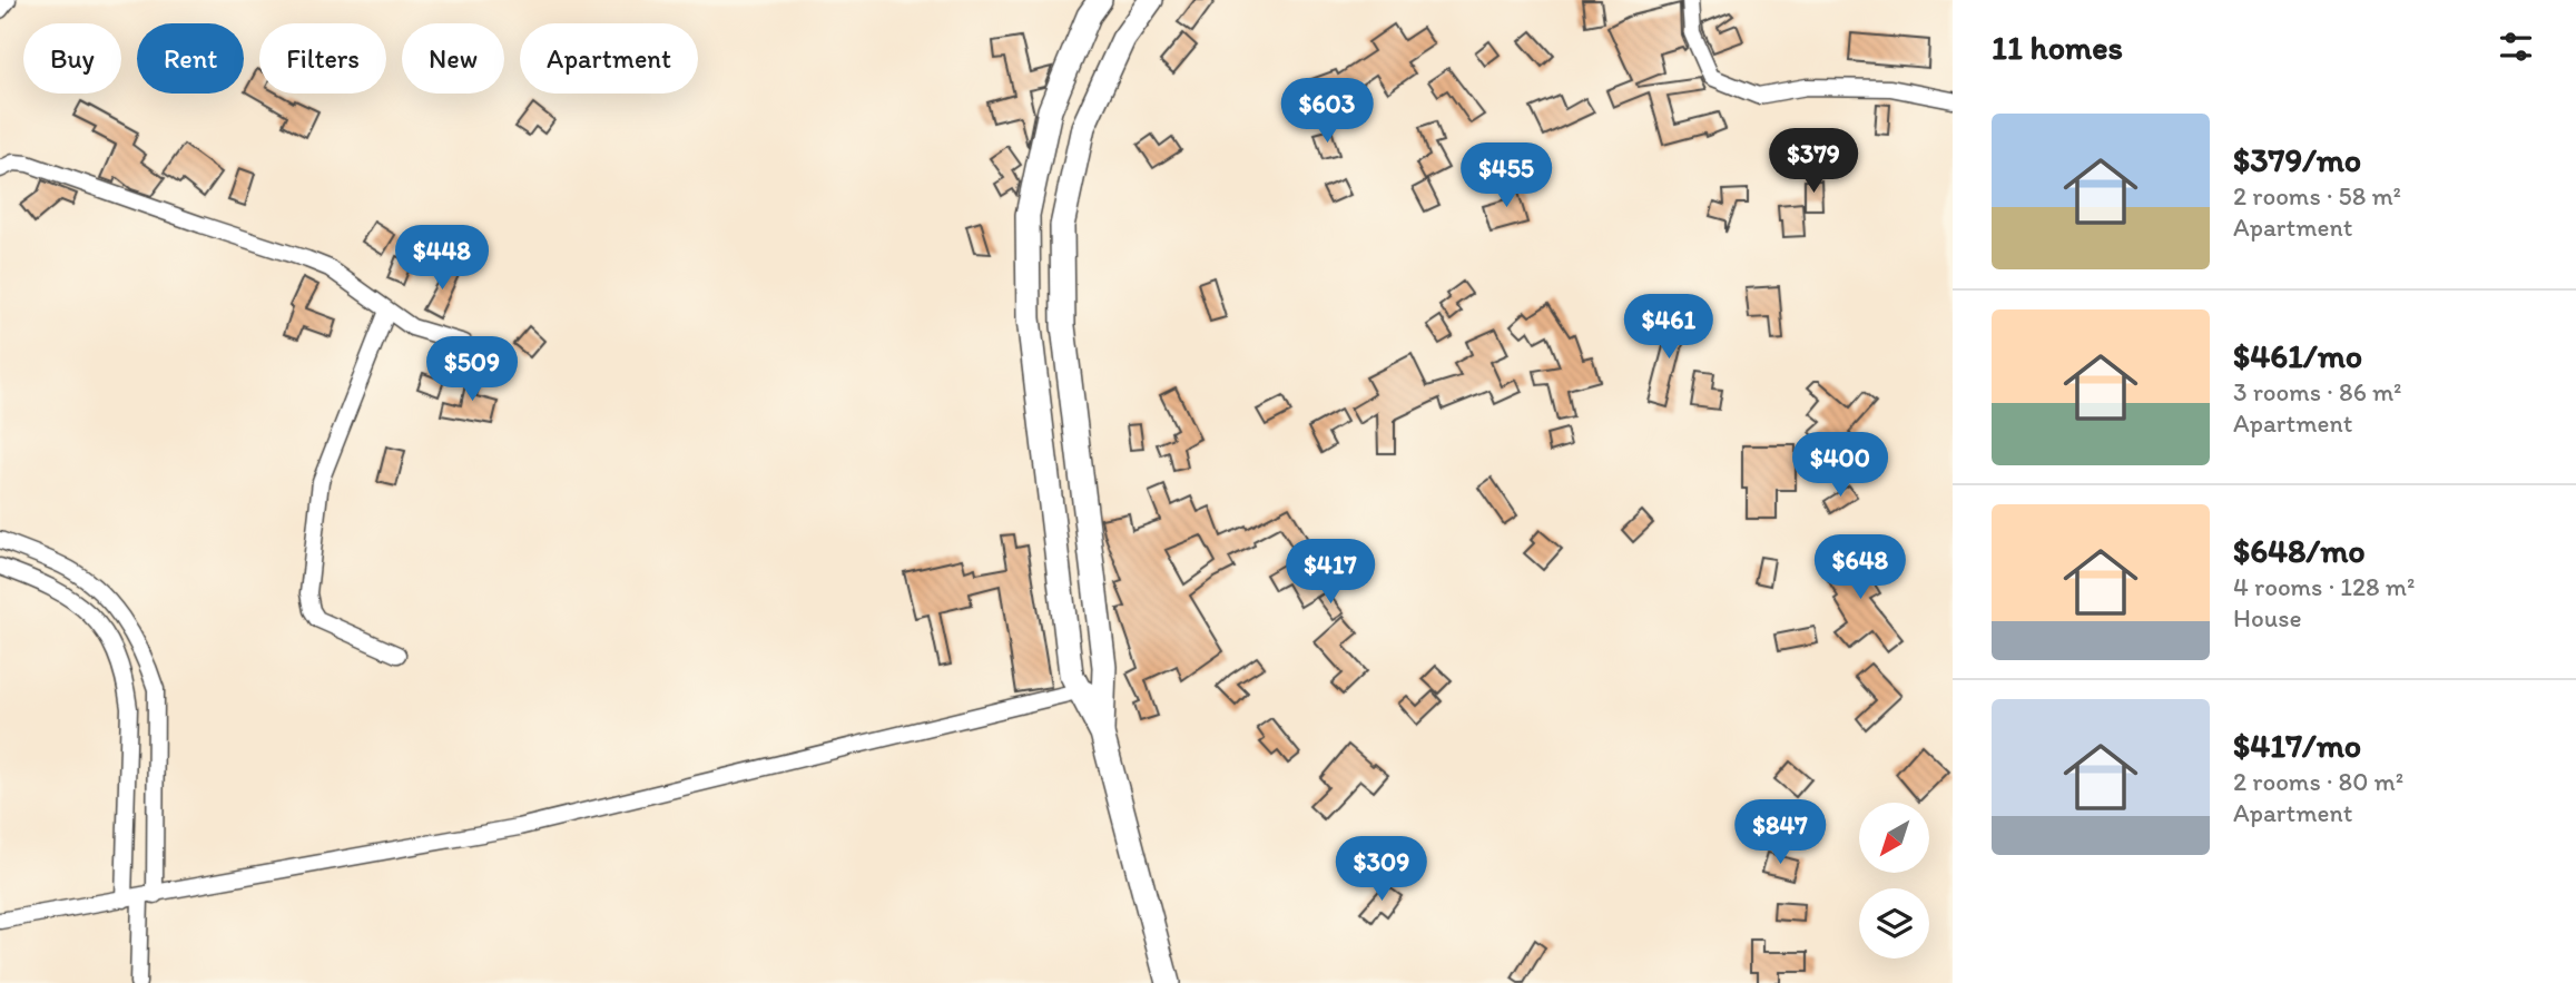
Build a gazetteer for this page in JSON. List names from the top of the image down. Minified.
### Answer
{"north":"bottom left","page":{"heading":"11 homes","chip":["Buy","Rent","Filters","New","Apartment"],"price":["$603","$379","$455","$448","$461","$509","$400","$648","$417","$847","$309"],"list":[{"name":"$379/mo","note":"2 rooms · 58 m² · Apartment"},{"name":"$461/mo","note":"3 rooms · 86 m² · Apartment"},{"name":"$648/mo","note":"4 rooms · 128 m² · House"},{"name":"$417/mo","note":"2 rooms · 80 m² · Apartment"}]}}
